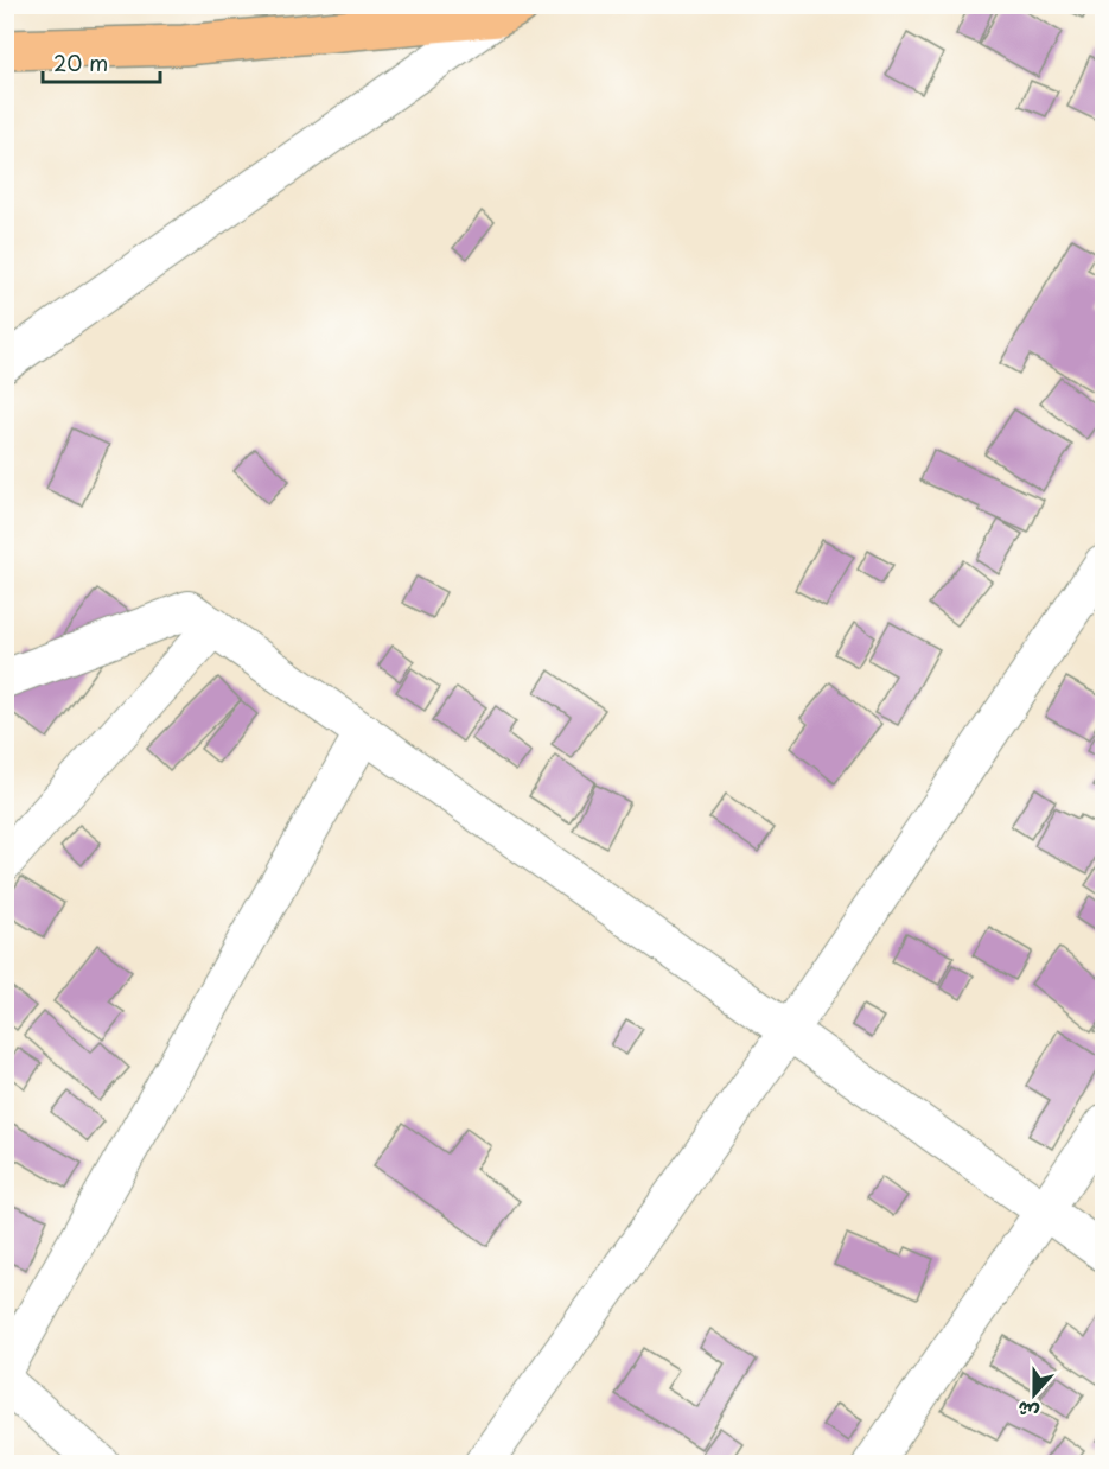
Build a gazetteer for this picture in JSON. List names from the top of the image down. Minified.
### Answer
{"scale_bar":"20 m","north":"bottom"}
